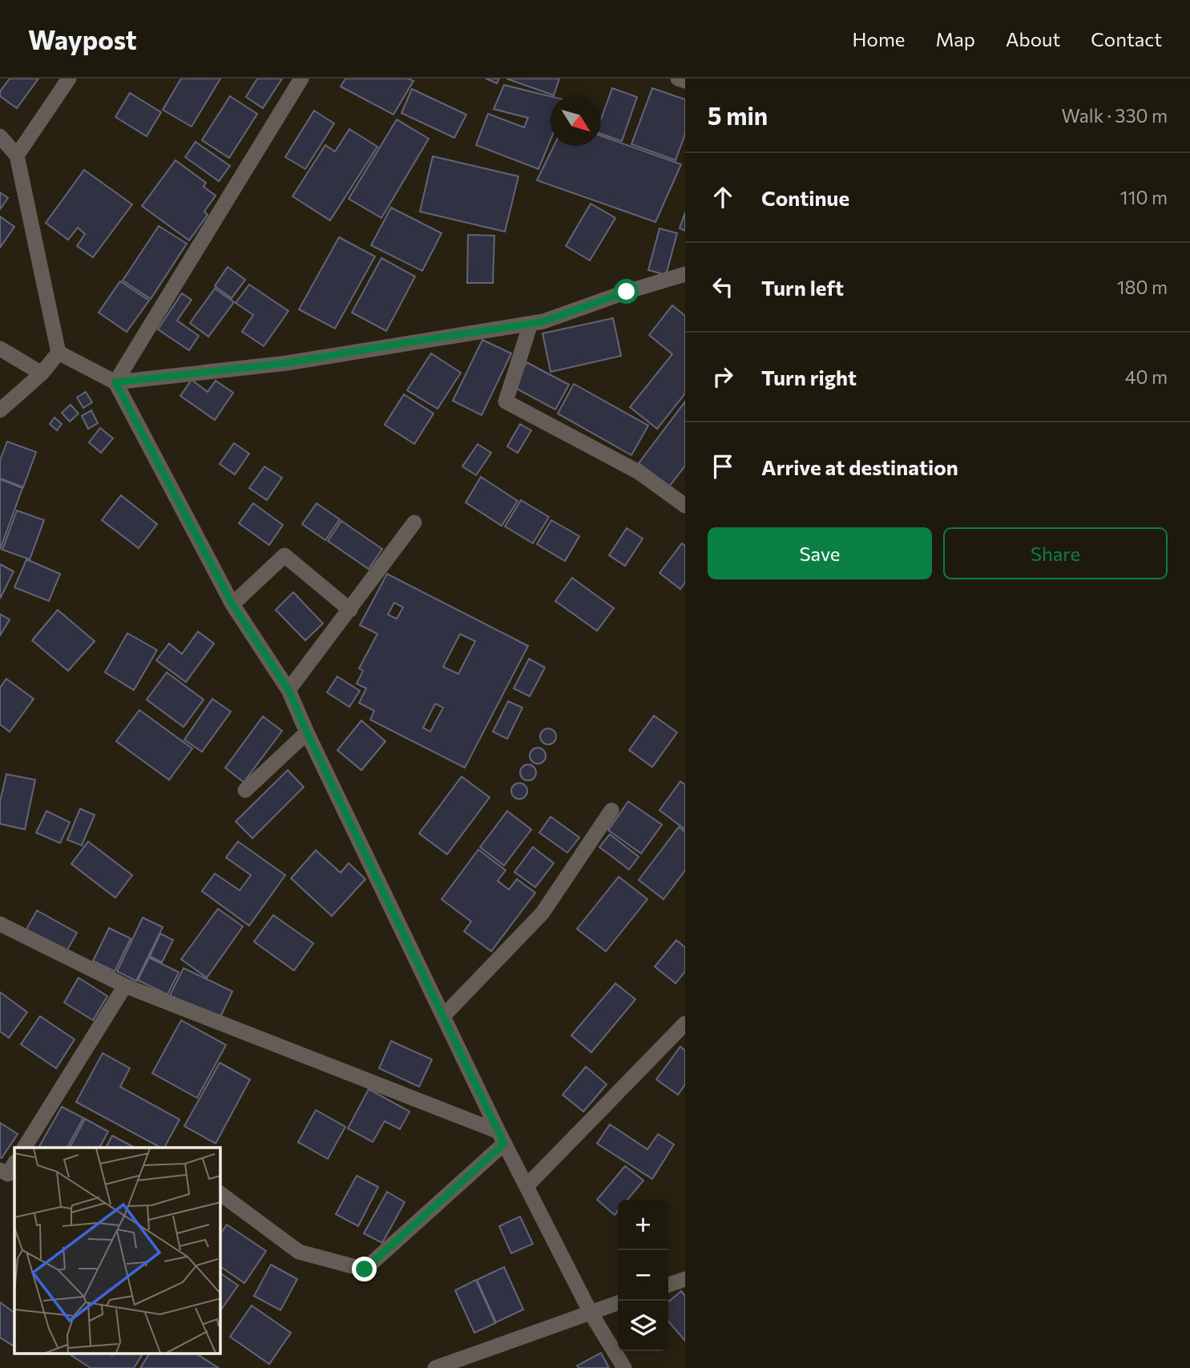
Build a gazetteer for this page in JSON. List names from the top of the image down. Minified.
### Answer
{"north":"bottom right","page":{"header":"Waypost","nav":["Home","Map","About","Contact"],"heading":["5 min","Walk · 330 m"],"list":[["Continue","110 m"],["Turn left","180 m"],["Turn right","40 m"],"Arrive at destination"],"buttons":["Save","Share"],"map_buttons":["+","−"]}}
